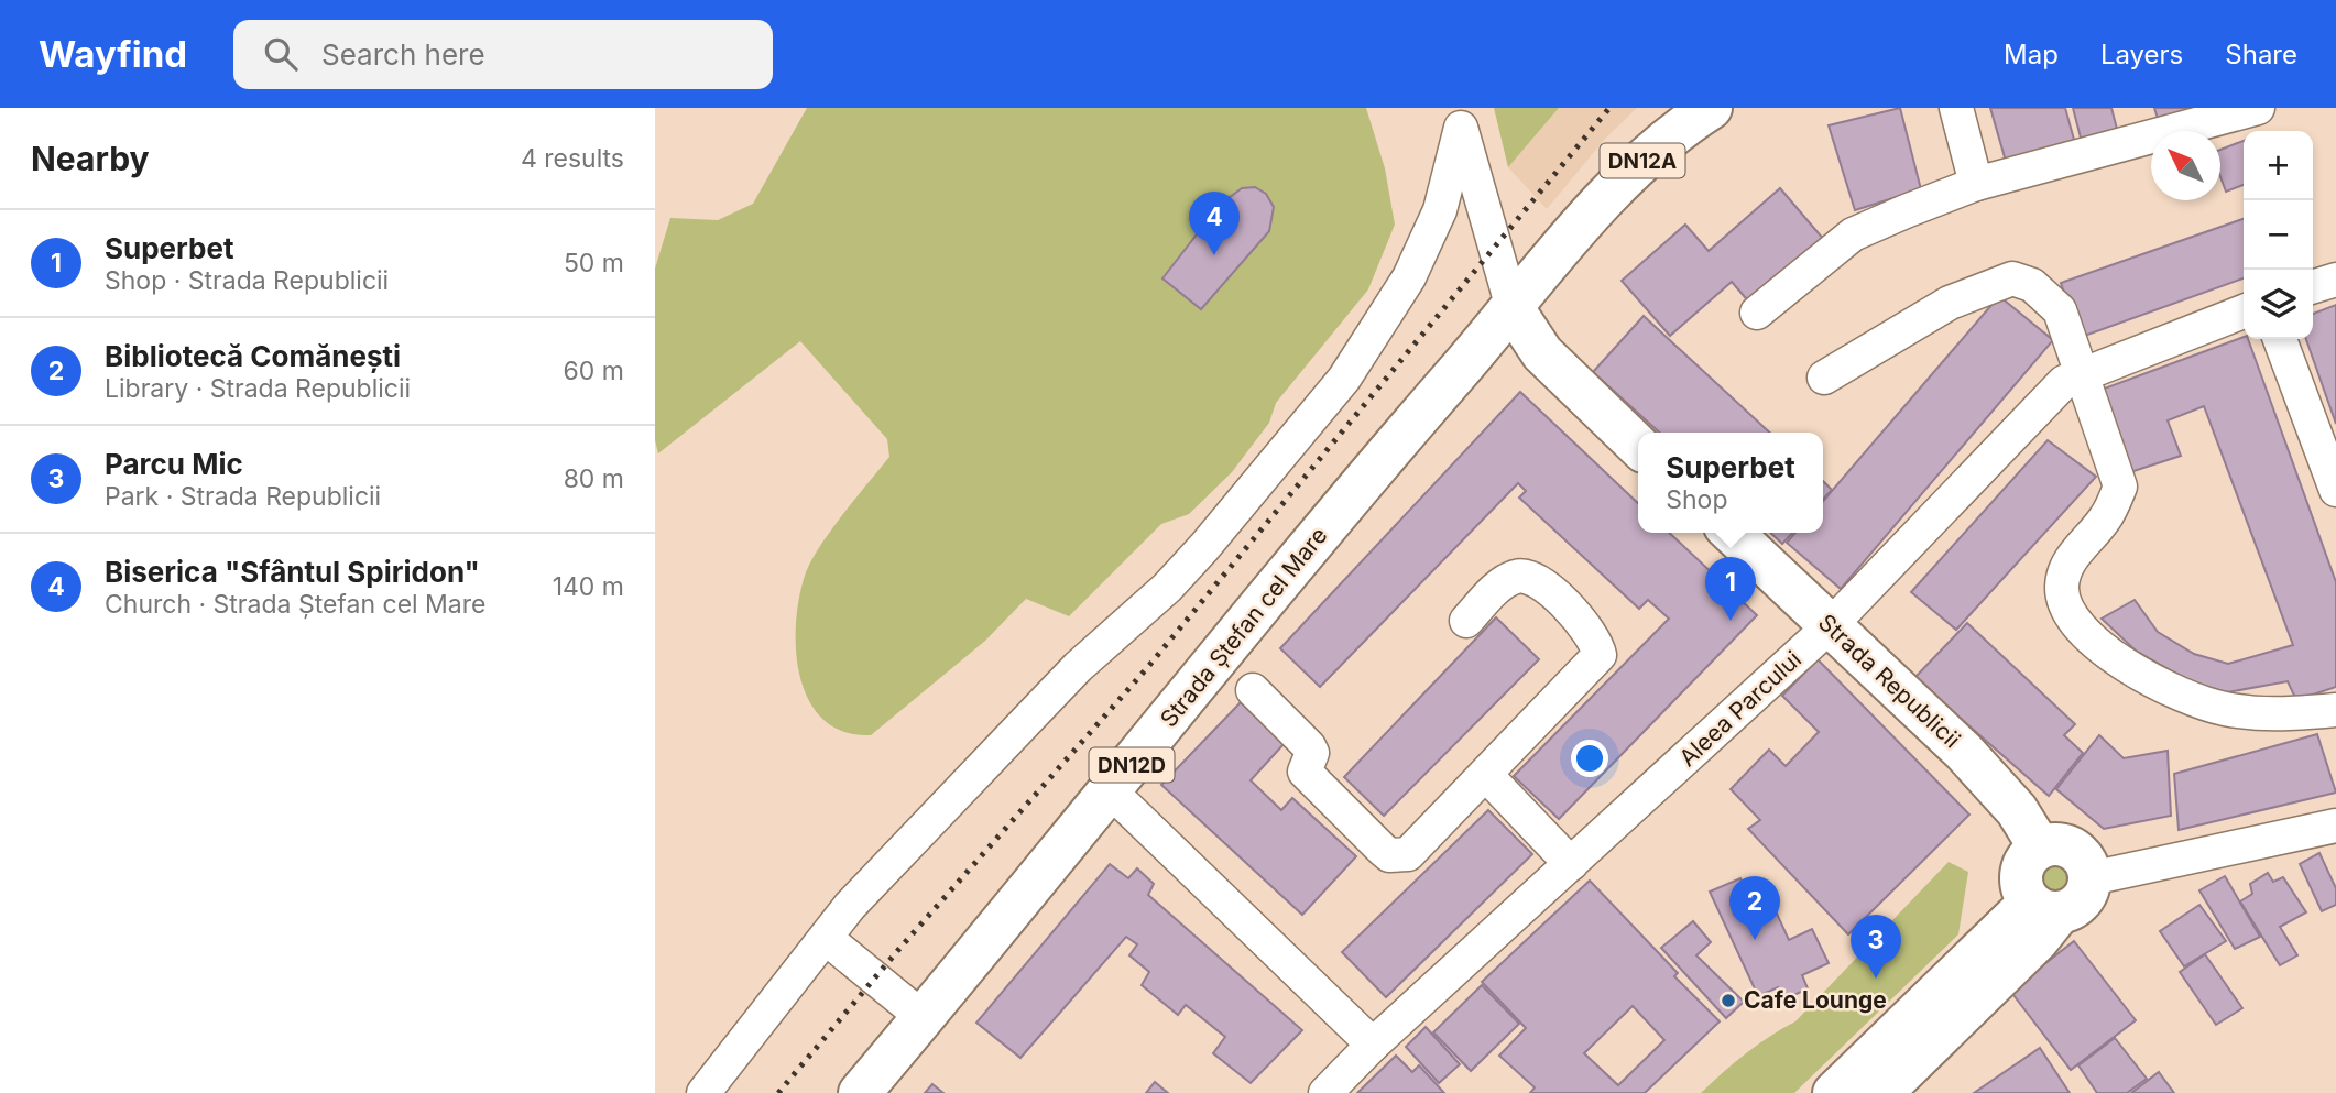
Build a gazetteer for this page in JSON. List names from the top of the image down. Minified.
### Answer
{"streets":{"street":["DN12A","Strada Ștefan cel Mare","Strada Republicii","Aleea Parcului","DN12D"]},"crossings":[["DN12A","Strada Ștefan cel Mare"],["Strada Republicii","Aleea Parcului"]],"places":["Cafe Lounge"],"north":"top left","page":{"header":"Wayfind","search":"Search here","nav":["Map","Layers","Share"],"heading":["Nearby","4 results"],"map_buttons":["+","−"],"pins":["4","1","2","3"],"list":[{"mark":"1","name":"Superbet","note":"Shop · Strada Republicii","value":"50 m"},{"mark":"2","name":"Bibliotecă Comănești","note":"Library · Strada Republicii","value":"60 m"},{"mark":"3","name":"Parcu Mic","note":"Park · Strada Republicii","value":"80 m"},{"mark":"4","name":"Biserica \"Sfântul Spiridon\"","note":"Church · Strada Ștefan cel Mare","value":"140 m"}],"popup":["Superbet","Shop"]}}
